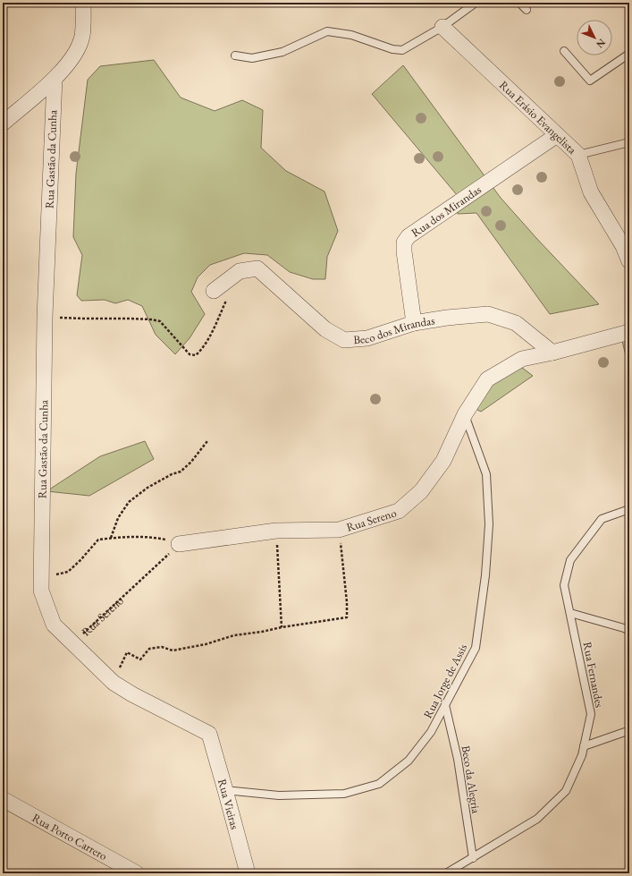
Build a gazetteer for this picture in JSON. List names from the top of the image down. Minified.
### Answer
{"streets":{"street":["Rua Erásio Evangelista","Rua Gastão da Cunha","Rua dos Mirandas","Beco dos Mirandas","Rua Sereno","Rua Vieiras","Rua Porto Carrero"],"lane":["Rua Fernandes","Rua Jorge de Assis","Beco da Alegria"]},"crossings":[["Rua Erásio Evangelista","Rua dos Mirandas"],["Rua Gastão da Cunha","Rua Sereno"],["Rua Gastão da Cunha","Rua Vieiras"],["Rua dos Mirandas","Beco dos Mirandas"],["Beco dos Mirandas","Rua Sereno"],["Rua Sereno","Rua Jorge de Assis"],["Rua Fernandes","Beco da Alegria"],["Rua Jorge de Assis","Beco da Alegria"],["Rua Jorge de Assis","Rua Vieiras"]],"north":"bottom right"}
